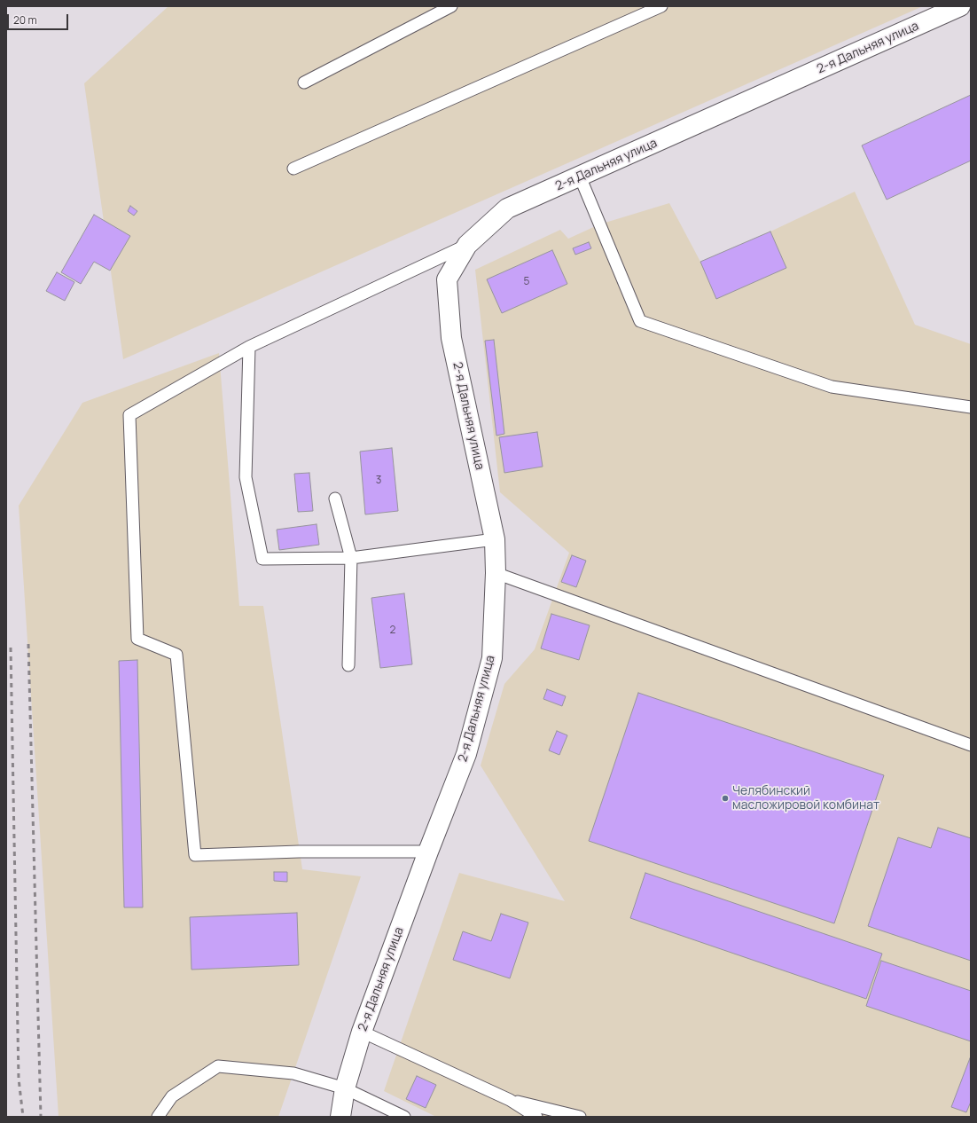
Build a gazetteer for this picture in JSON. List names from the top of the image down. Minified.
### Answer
{"streets":{"street":["2-я Дальняя улица"]},"places":["Челябинский масложировой комбинат"],"house_numbers":["5","3","2"],"scale_bar":"20 m"}
